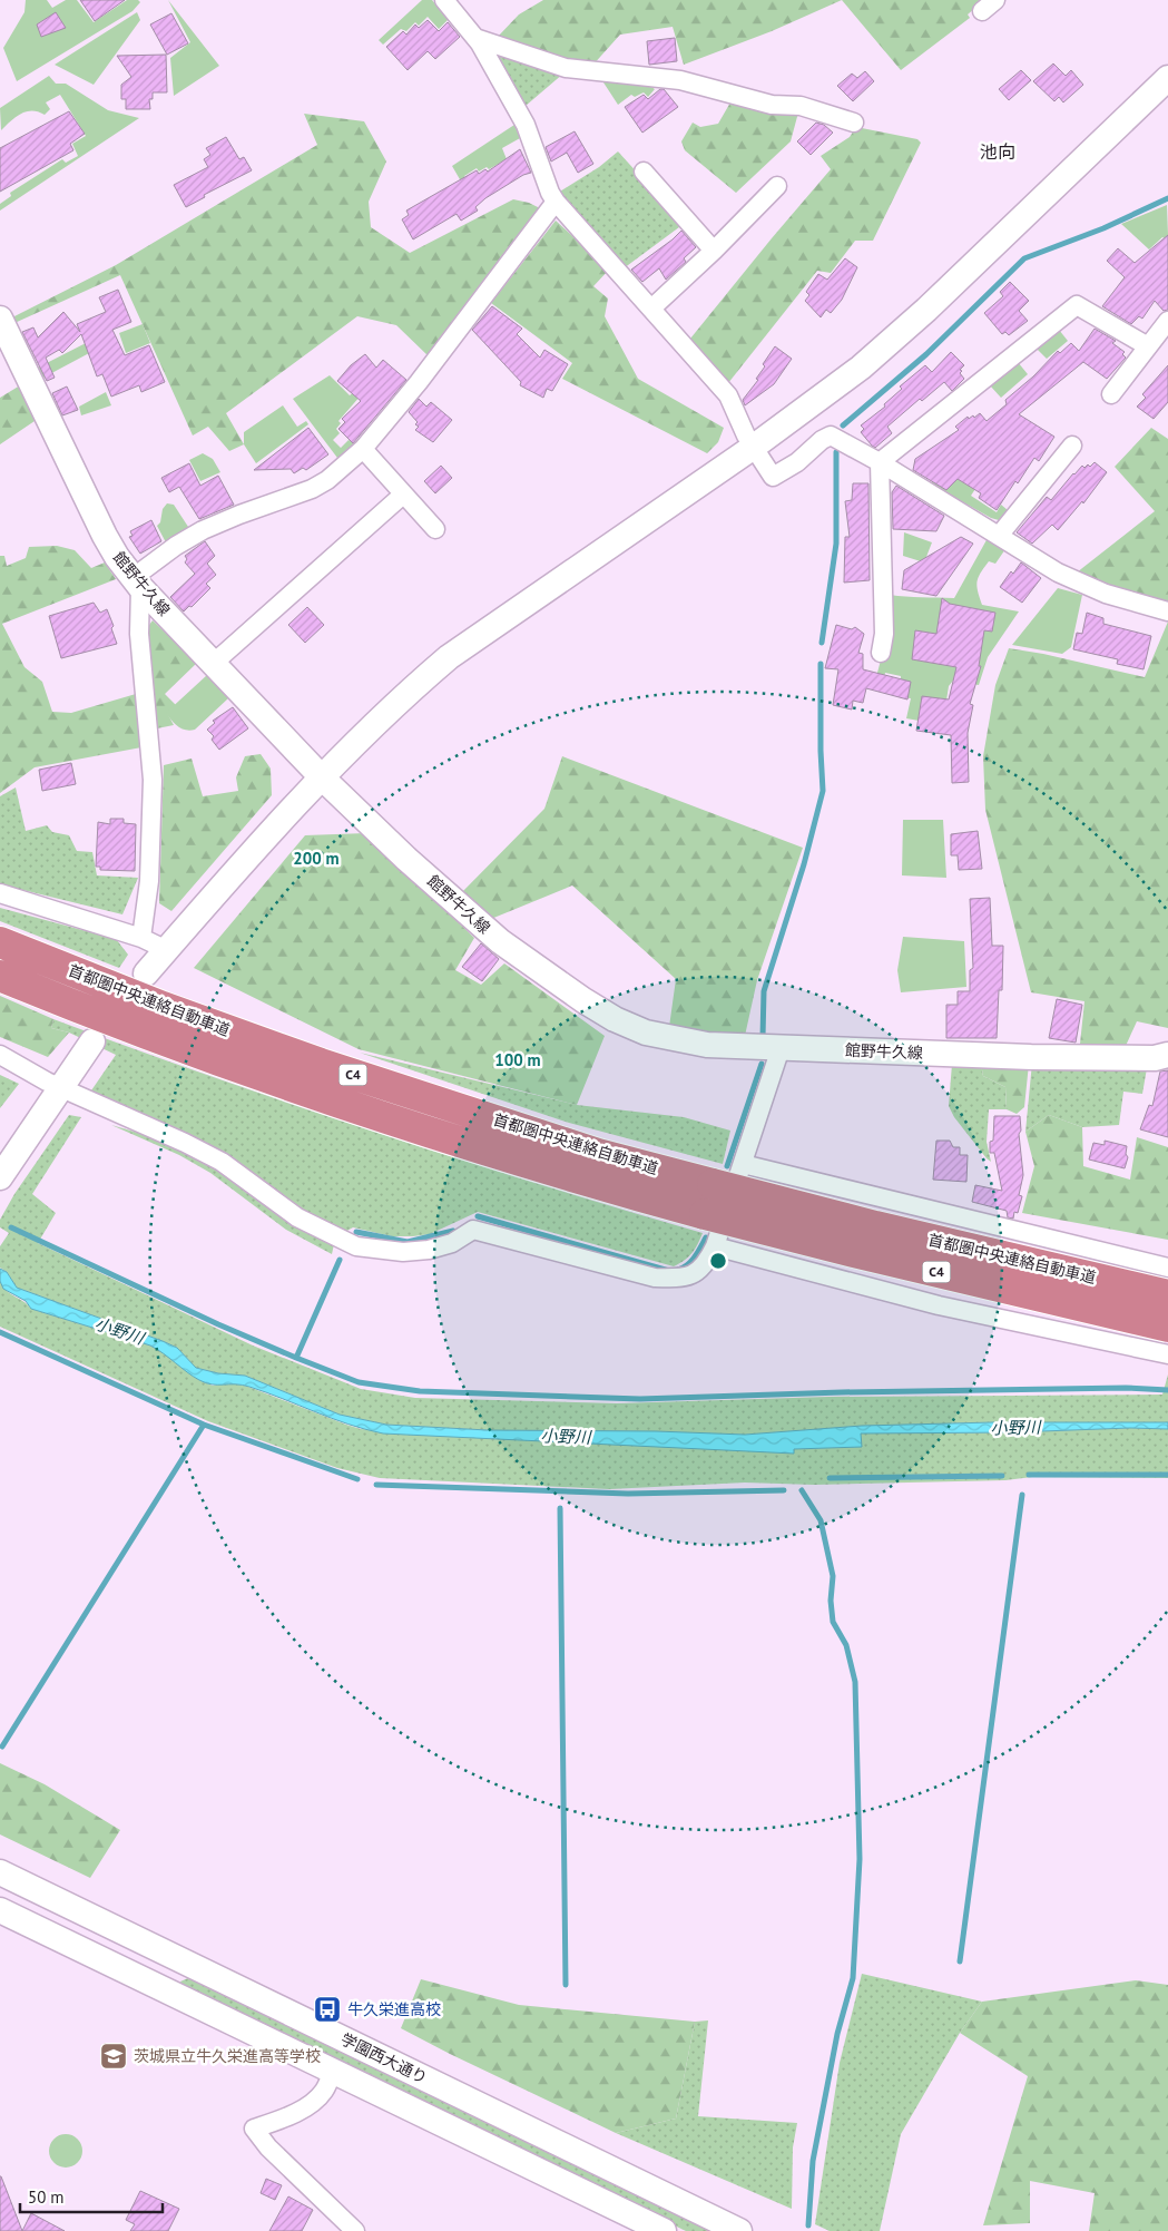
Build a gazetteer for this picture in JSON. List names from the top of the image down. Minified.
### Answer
{"streets":{"highway":["首都圏中央連絡自動車道","C4"],"main road":["館野牛久線","学園西大通り"]},"districts":["池向"],"water":["小野川"],"places":{"bus stop":["牛久栄進高校"],"school or university":["茨城県立牛久栄進高等学校"]},"scale_bar":"50 m","rings":["200 m","100 m"]}
